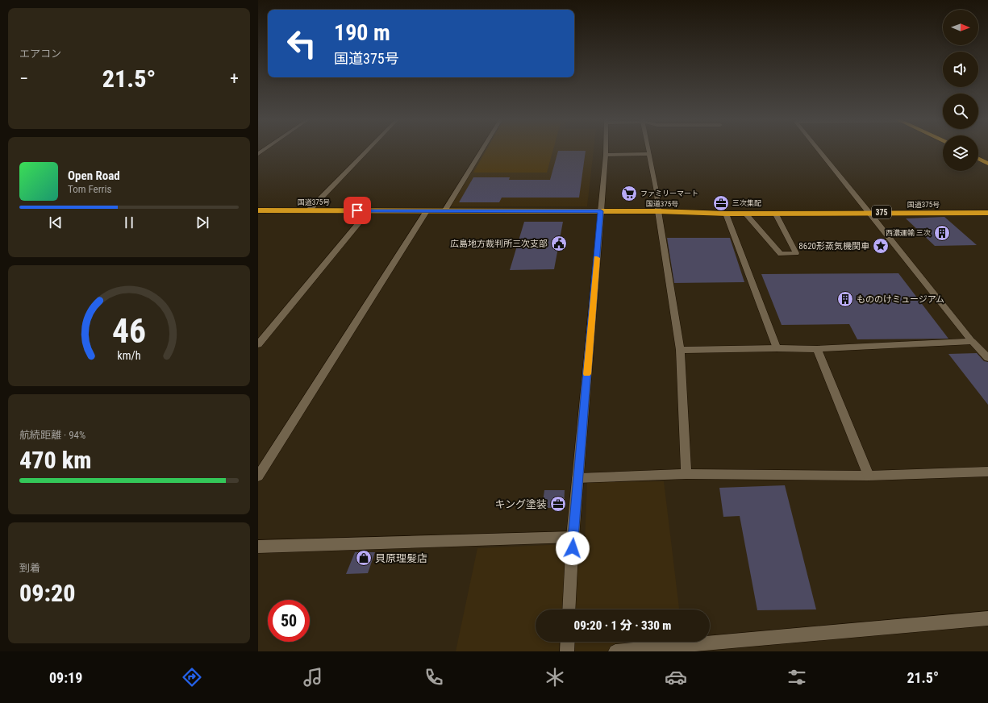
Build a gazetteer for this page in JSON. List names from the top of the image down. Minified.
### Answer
{"streets":{"highway":["国道375号","375"]},"places":{"supermarket":["ファミリーマート"],"office":["三次集配","キング塗装"],"building":["西濃運輸 三次","もののけミュージアム"],"public building":["広島地方裁判所三次支部"],"place":["8620形蒸気機関車"],"shop":["貝原理髪店"]},"north":"right","page":{"tile":["エアコン",["航続距離 · 94%","470 km"],["到着","09:20"]],"turn":["190 m","国道375号"],"heat":["−","21.5°","+"],"song":["Open Road","Tom Ferris"],"limit":"50","trip":"09:20 · 1 分 · 330 m","tabs":["09:19","21.5°"],"gauge":["46","km/h"]}}
